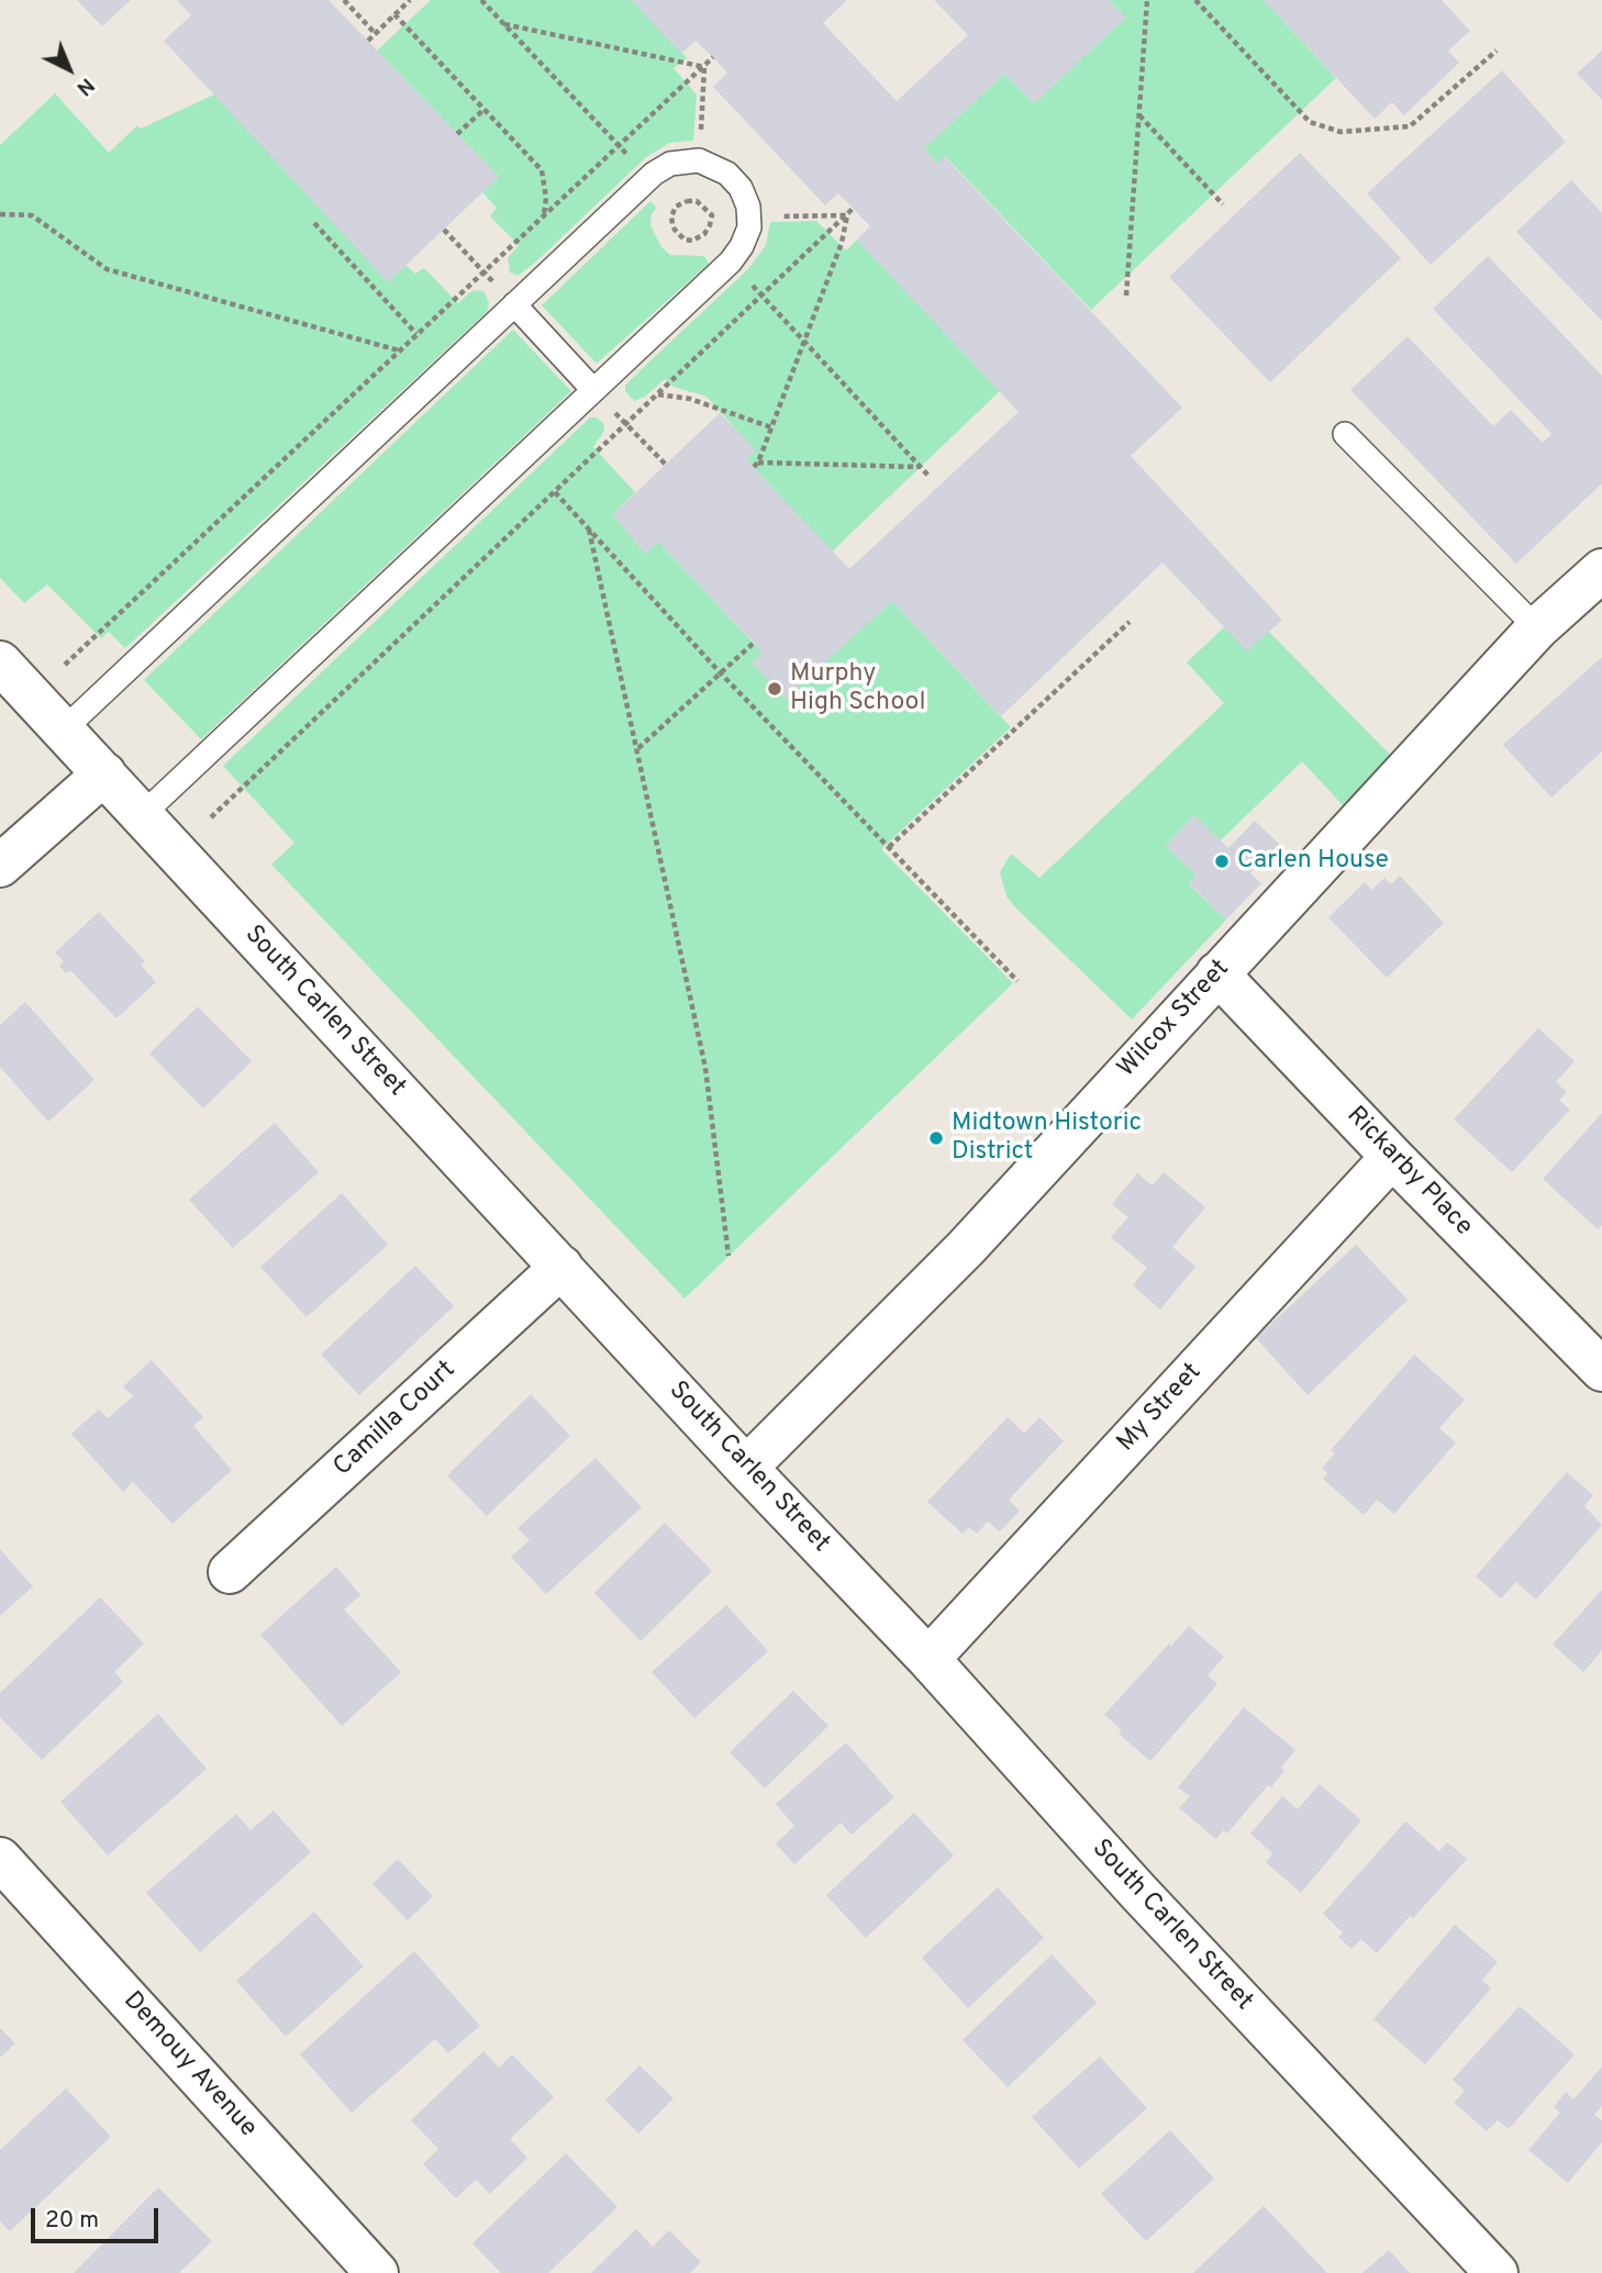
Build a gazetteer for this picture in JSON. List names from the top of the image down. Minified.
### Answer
{"streets":{"street":["South Carlen Street","Wilcox Street","Rickarby Place","My Street","Camilla Court","Demouy Avenue"]},"crossings":[["South Carlen Street","Wilcox Street"],["South Carlen Street","My Street"],["South Carlen Street","Camilla Court"],["Wilcox Street","Rickarby Place"],["Rickarby Place","My Street"]],"places":["Murphy High School","Carlen House","Midtown Historic District"],"scale_bar":"20 m","north":"bottom right"}
